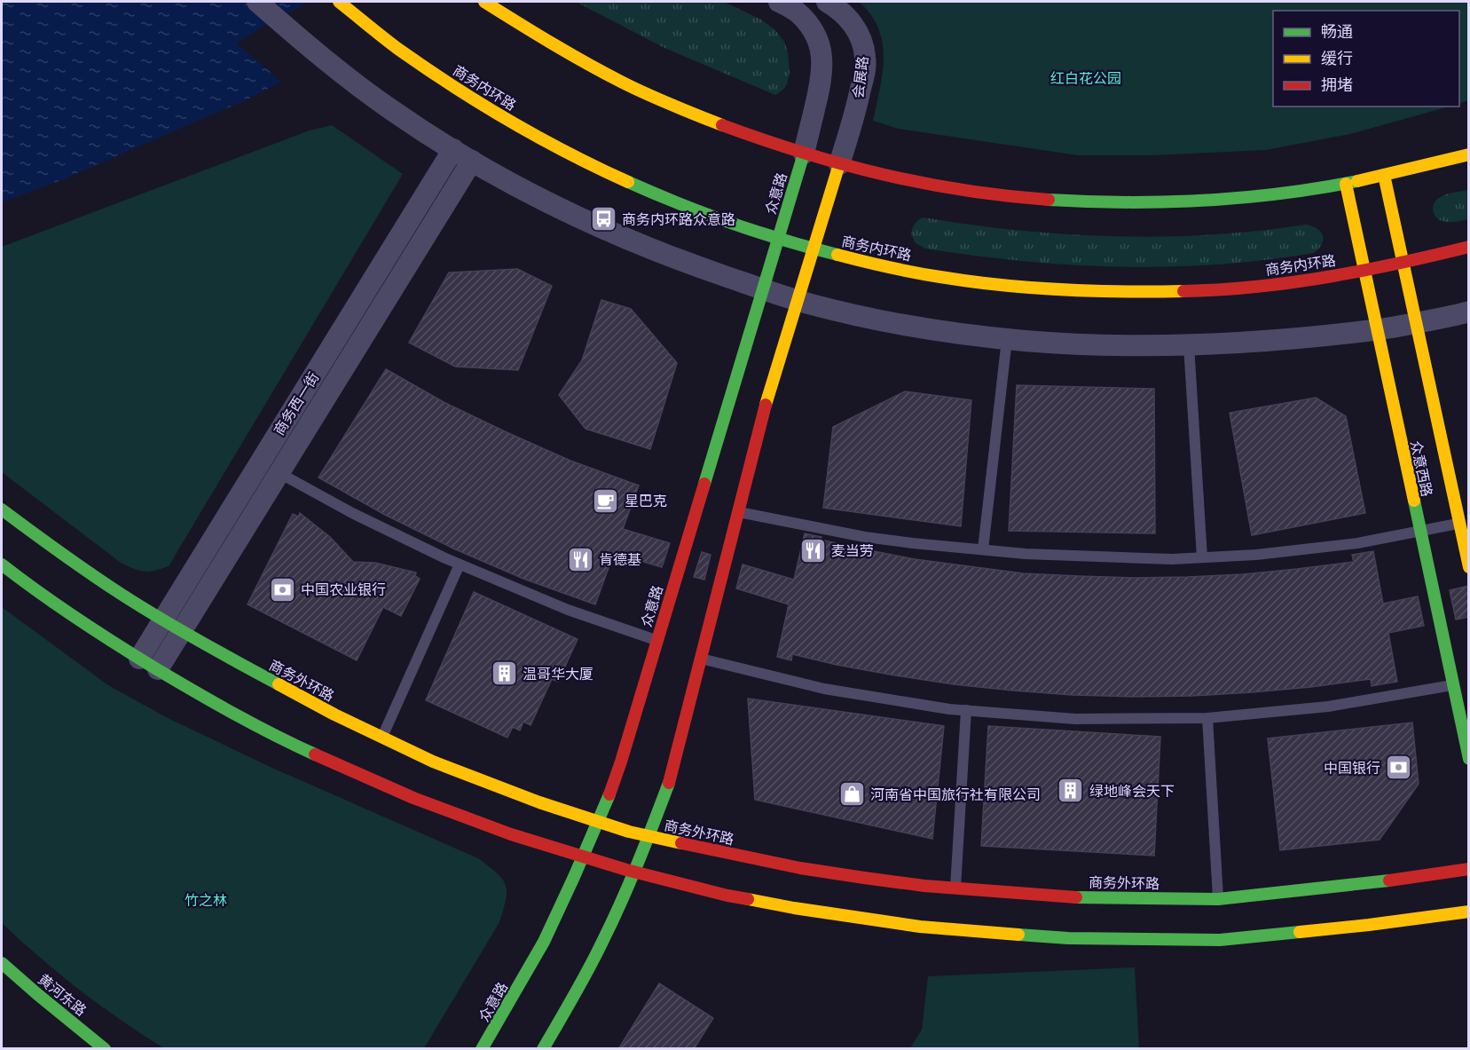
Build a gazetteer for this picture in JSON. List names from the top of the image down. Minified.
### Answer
{"streets":{"street":["会展路","商务内环路","众意路","商务西一街","众意西路","商务外环路","黄河东路"]},"crossings":[["商务内环路","众意路"],["商务内环路","众意西路"],["众意路","商务外环路"],["商务西一街","商务外环路"]],"parks":["红白花公园","竹之林"],"places":{"bus stop":["商务内环路众意路"],"cafe":["星巴克"],"restaurant":["麦当劳","肯德基"],"bank":["中国农业银行","中国银行"],"building":["温哥华大厦","绿地峰会天下"],"shop":["河南省中国旅行社有限公司"]},"legend":["畅通","缓行","拥堵"]}
